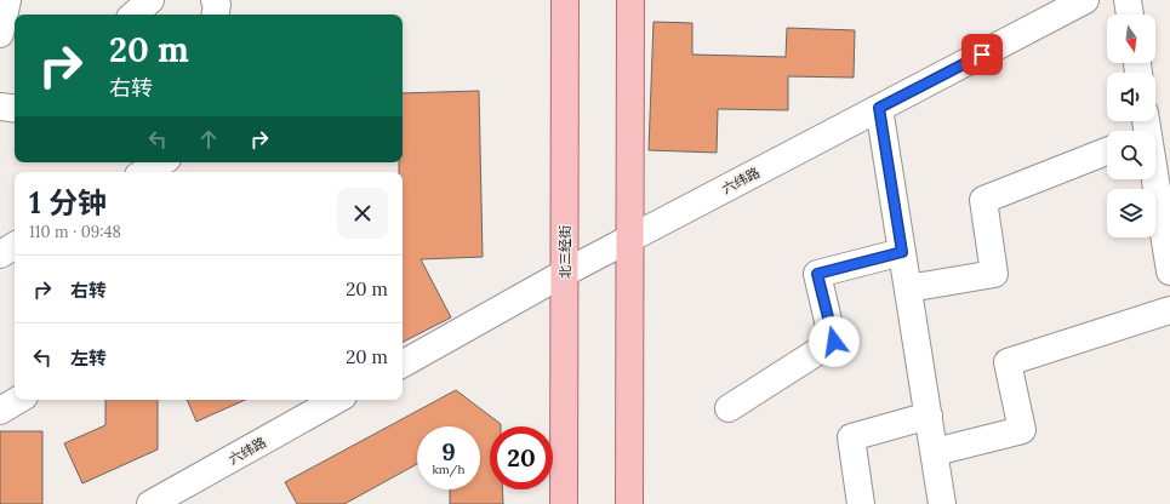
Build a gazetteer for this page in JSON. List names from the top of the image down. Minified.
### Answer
{"streets":{"main road":["北三经街"],"street":["六纬路"]},"crossings":[["六纬路","北三经街"]],"north":"bottom","page":{"turn":["20 m","右转"],"heading":["1 分钟","110 m · 09:48"],"list":[{"name":"右转","value":"20 m"},{"name":"左转","value":"20 m"}],"speed":"9 km/h","limit":"20"}}
